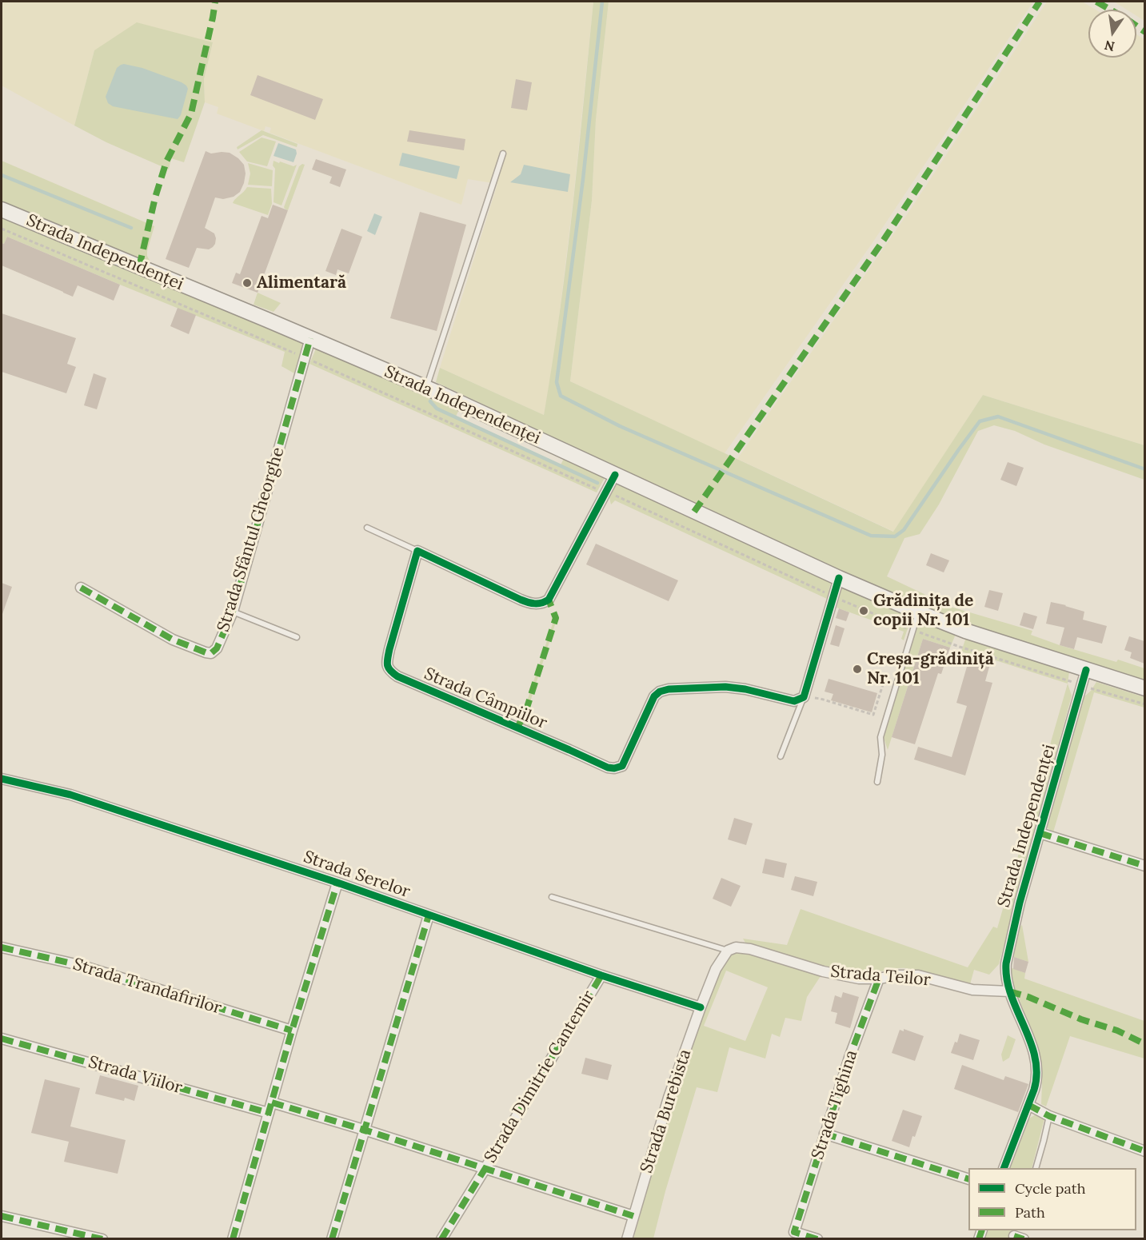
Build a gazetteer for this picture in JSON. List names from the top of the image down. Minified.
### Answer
{"streets":{"main road":["Strada Independenței"],"street":["Strada Sfântul Gheorghe","Strada Câmpiilor","Strada Serelor","Strada Teilor","Strada Trandafirilor","Strada Viilor","Strada Dimitrie Cantemir","Strada Tighina","Strada Burebista"]},"crossings":[["Strada Independenței","Strada Sfântul Gheorghe"],["Strada Independenței","Strada Teilor"],["Strada Serelor","Strada Dimitrie Cantemir"],["Strada Serelor","Strada Burebista"],["Strada Teilor","Strada Tighina"]],"places":["Alimentară","Grădinița de copii Nr. 101","Creșa-grădiniță Nr. 101"],"legend":["Cycle path","Path"],"north":"bottom"}
